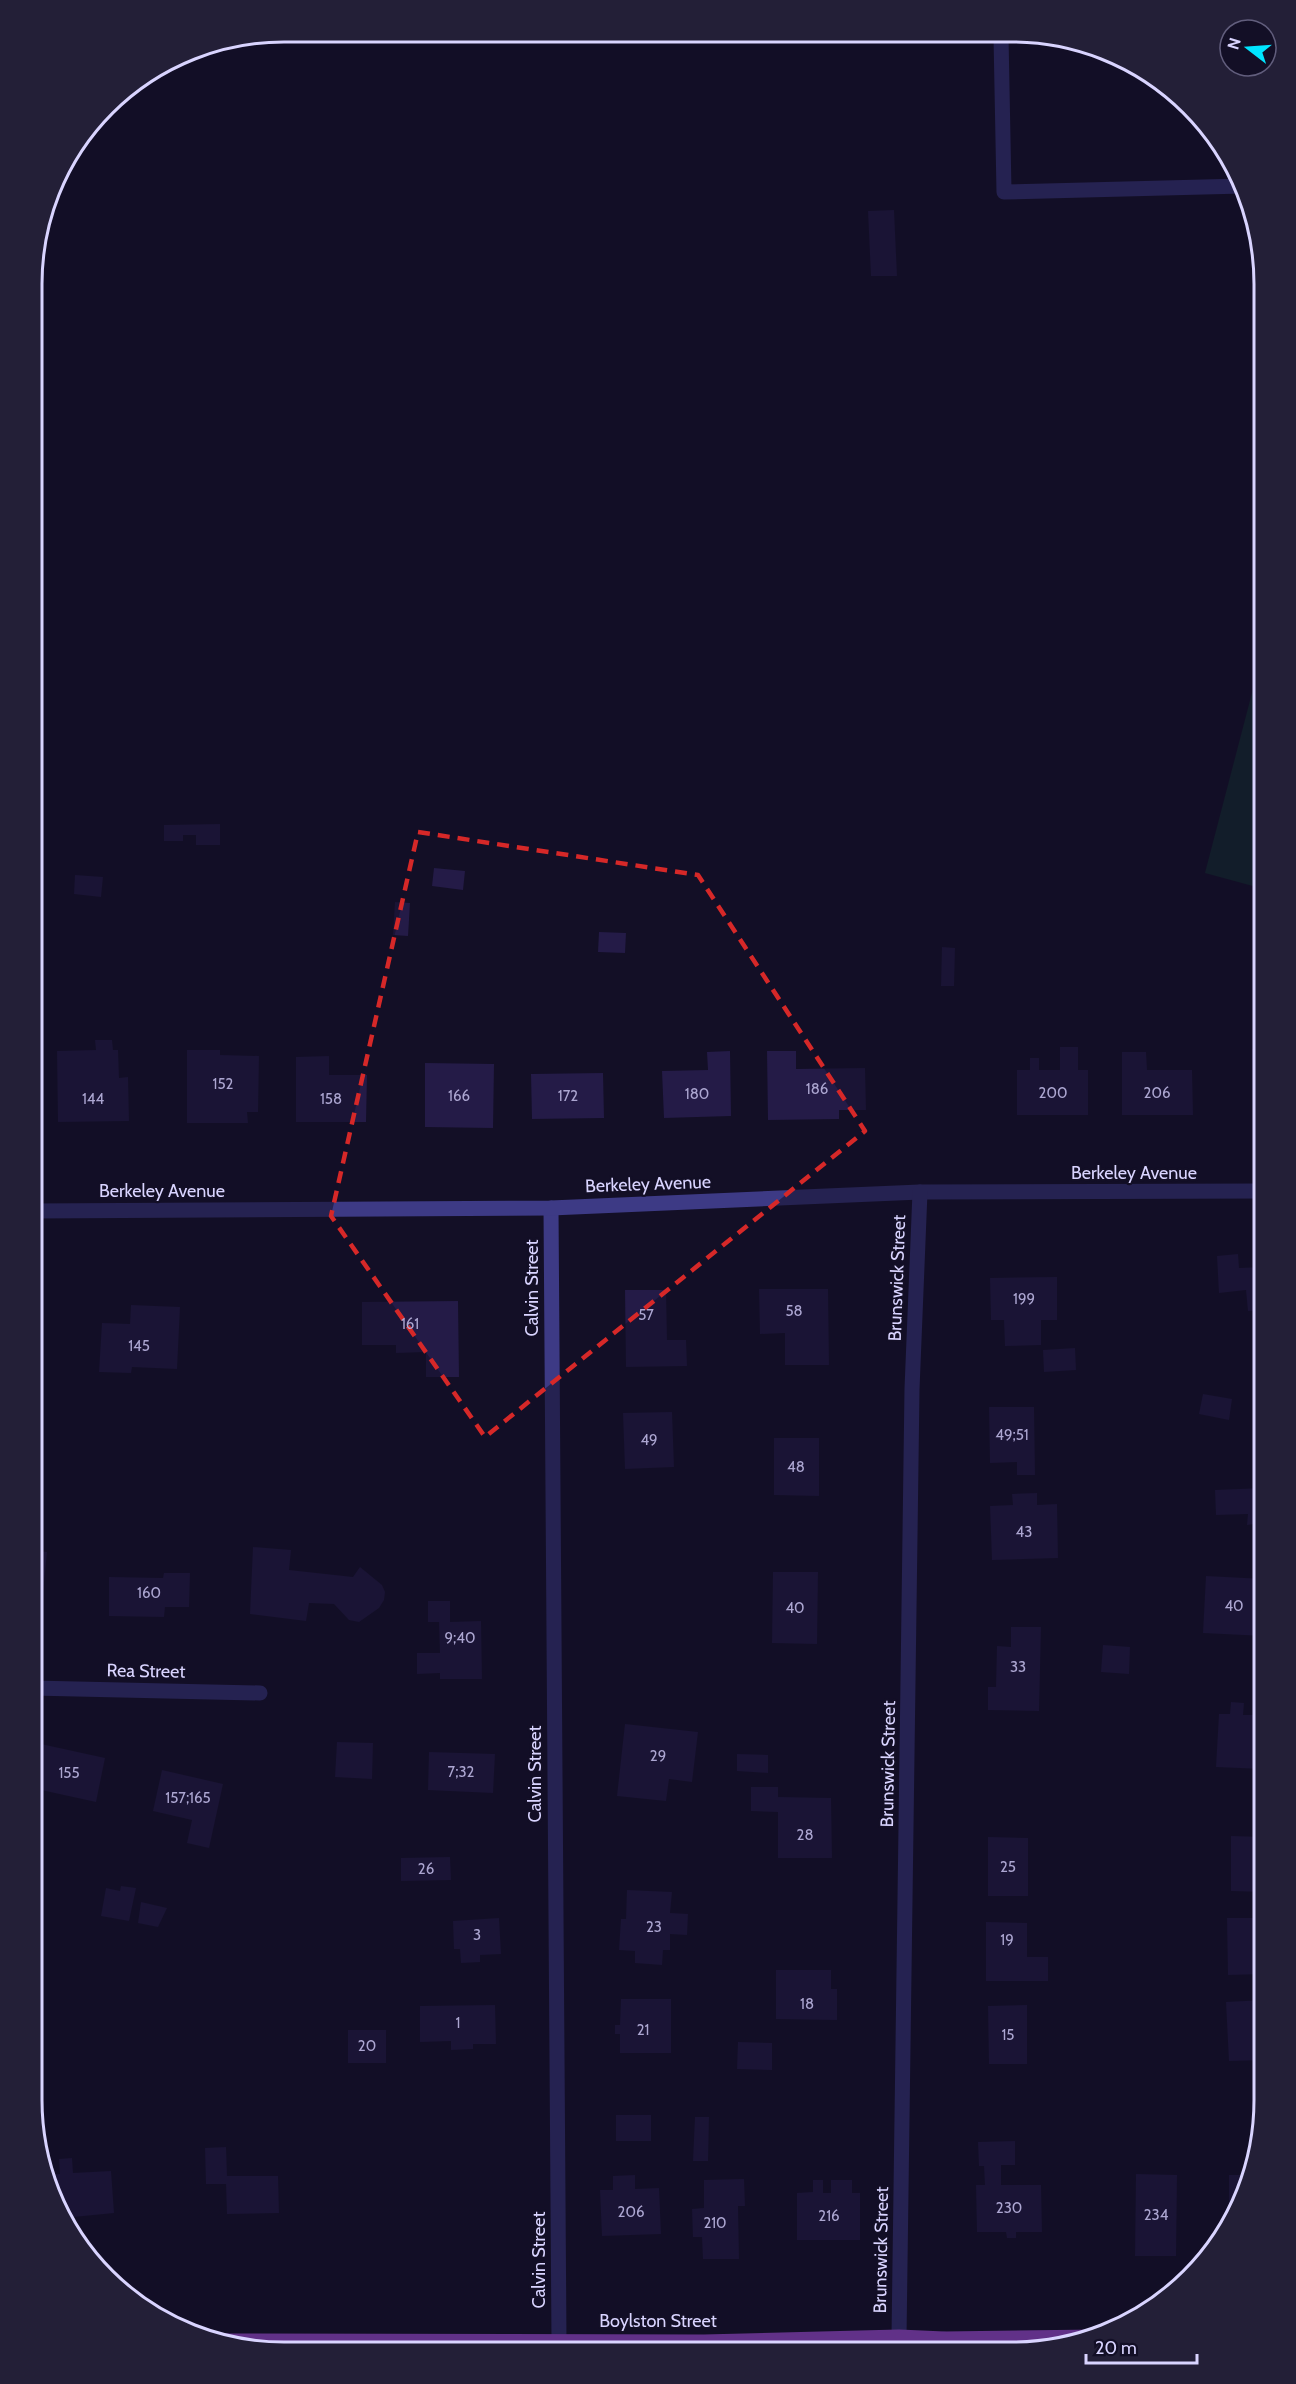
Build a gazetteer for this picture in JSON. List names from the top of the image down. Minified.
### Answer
{"streets":{"main road":["Boylston Street"],"street":["Berkeley Avenue","Brunswick Street","Calvin Street","Rea Street"]},"crossings":[["Berkeley Avenue","Brunswick Street"],["Berkeley Avenue","Calvin Street"],["Brunswick Street","Boylston Street"],["Calvin Street","Boylston Street"]],"house_numbers":["152","186","200","206","180","166","172","144","158","199","58","57","161","145","49;51","49","48","43","160","40","40","9;40","33","29","7;32","155","157;165","28","25","26","23","3","19","18","1","21","15","20","230","206","234","216","210"],"scale_bar":"20 m","north":"left"}
